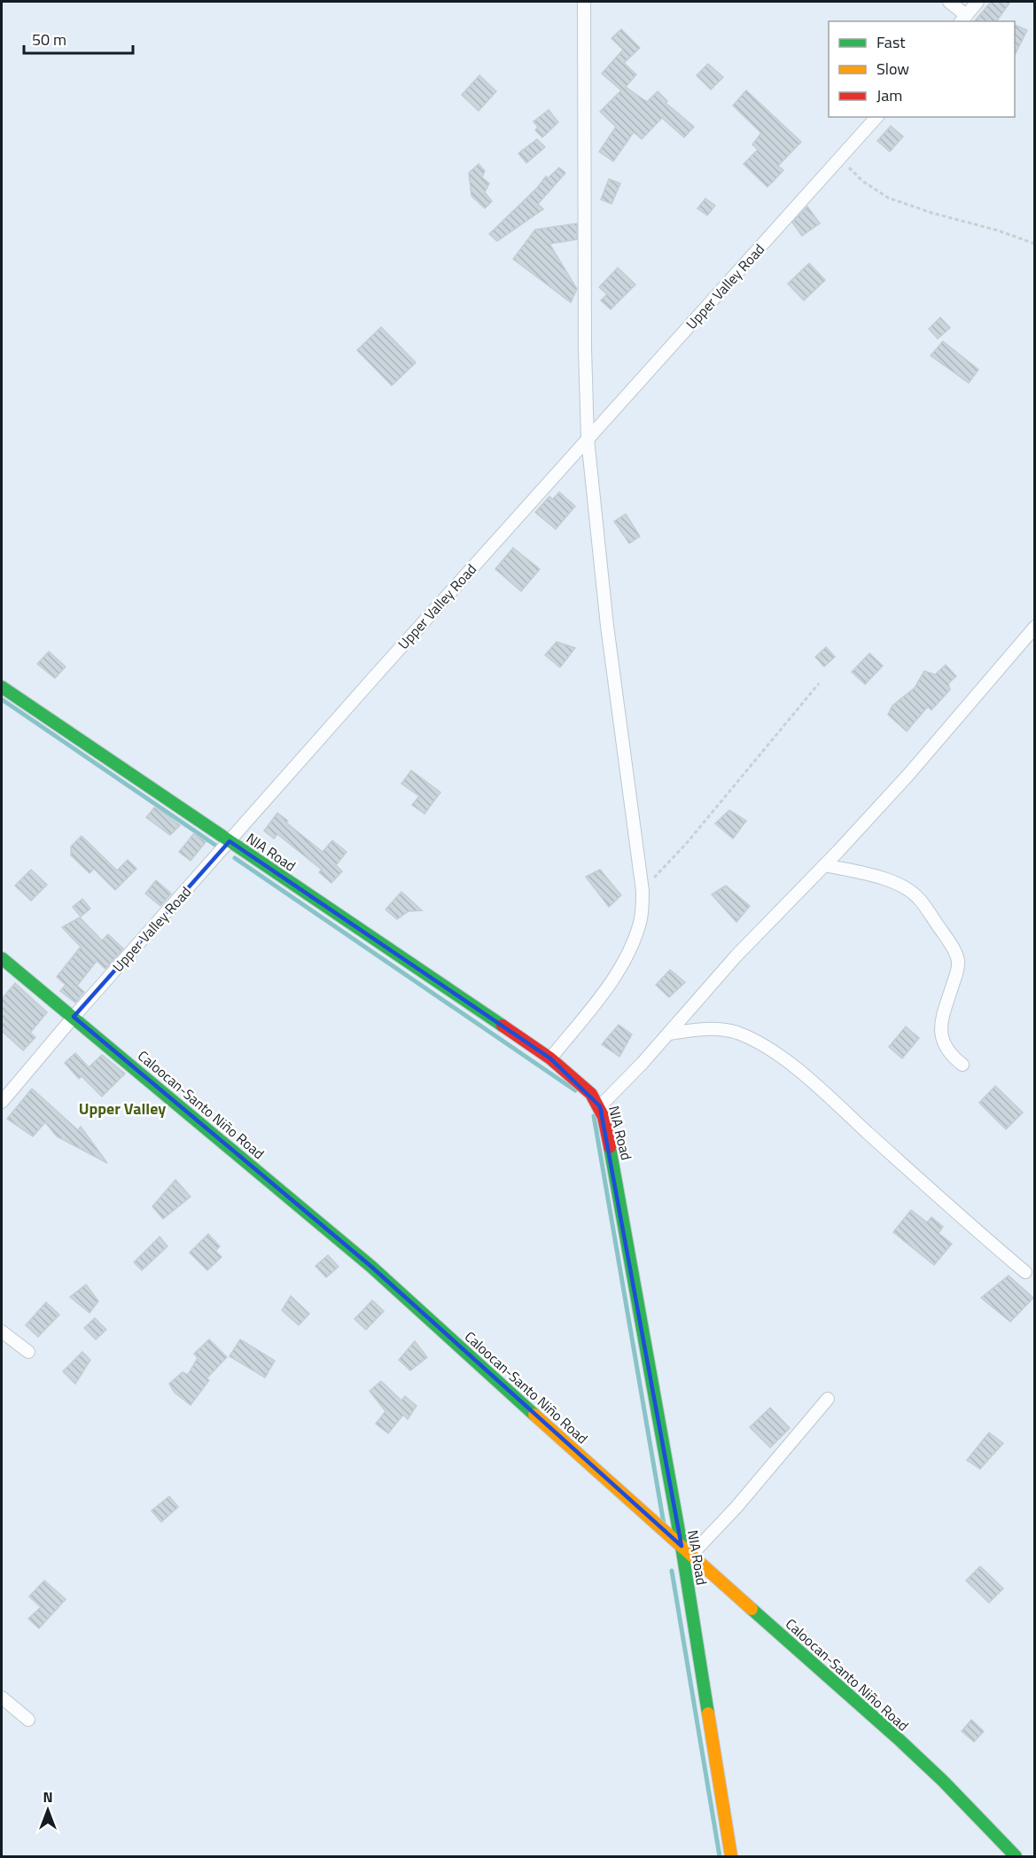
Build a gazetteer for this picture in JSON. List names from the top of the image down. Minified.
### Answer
{"streets":{"street":["Upper Valley Road","NIA Road","Caloocan-Santo Niño Road"]},"crossings":[["Upper Valley Road","NIA Road"],["Upper Valley Road","Caloocan-Santo Niño Road"],["NIA Road","Caloocan-Santo Niño Road"]],"districts":["Upper Valley"],"legend":["Fast","Slow","Jam"],"scale_bar":"50 m","north":"top"}
